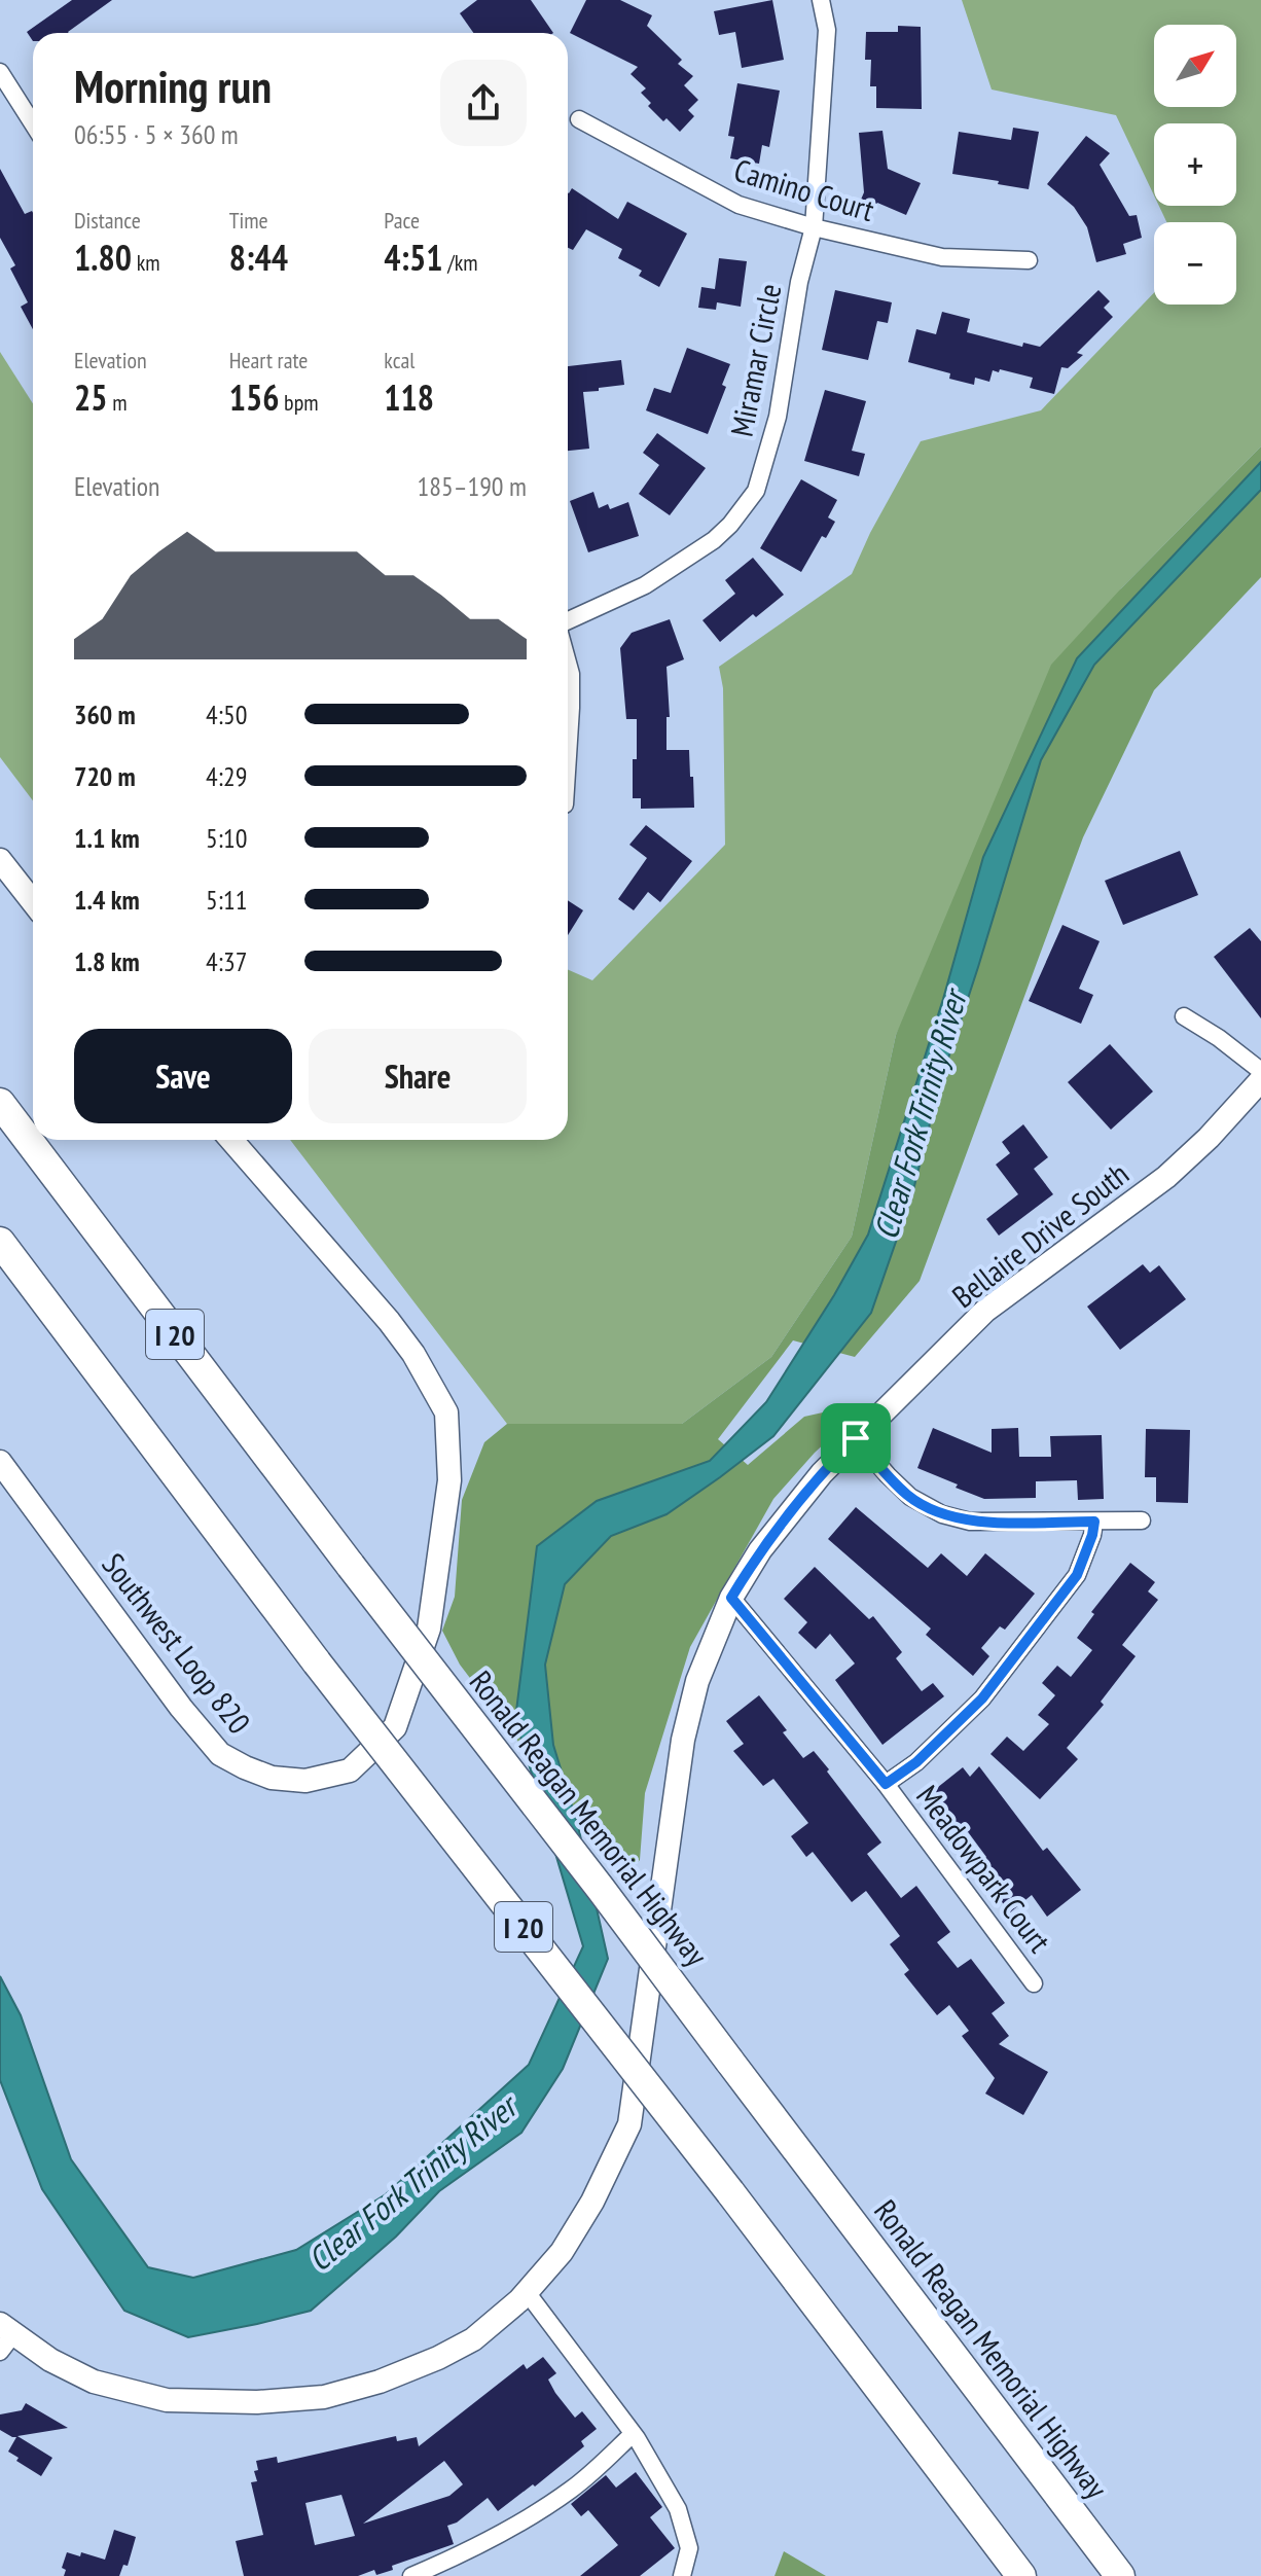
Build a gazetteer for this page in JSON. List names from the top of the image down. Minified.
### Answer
{"streets":{"highway":["I 20","Ronald Reagan Memorial Highway"],"street":["Camino Court","Miramar Circle","Bellaire Drive South","Southwest Loop 820","Meadowpark Court"]},"crossings":[["Camino Court","Miramar Circle"],["Bellaire Drive South","Meadowpark Court"]],"water":["Clear Fork Trinity River"],"north":"top right","page":{"map_buttons":["+","−"],"heading":["Morning run","06:55 · 5 × 360 m"],"stats":[["Distance","1.80 km"],["Time","8:44"],["Pace","4:51 /km"],["Elevation","25 m"],["Heart rate","156 bpm"],["kcal","118"]],"chart":["Elevation","185–190 m"],"list":[{"name":"360 m","note":"4:50"},{"name":"720 m","note":"4:29"},{"name":"1.1 km","note":"5:10"},{"name":"1.4 km","note":"5:11"},{"name":"1.8 km","note":"4:37"}],"buttons":["Save","Share"]}}
